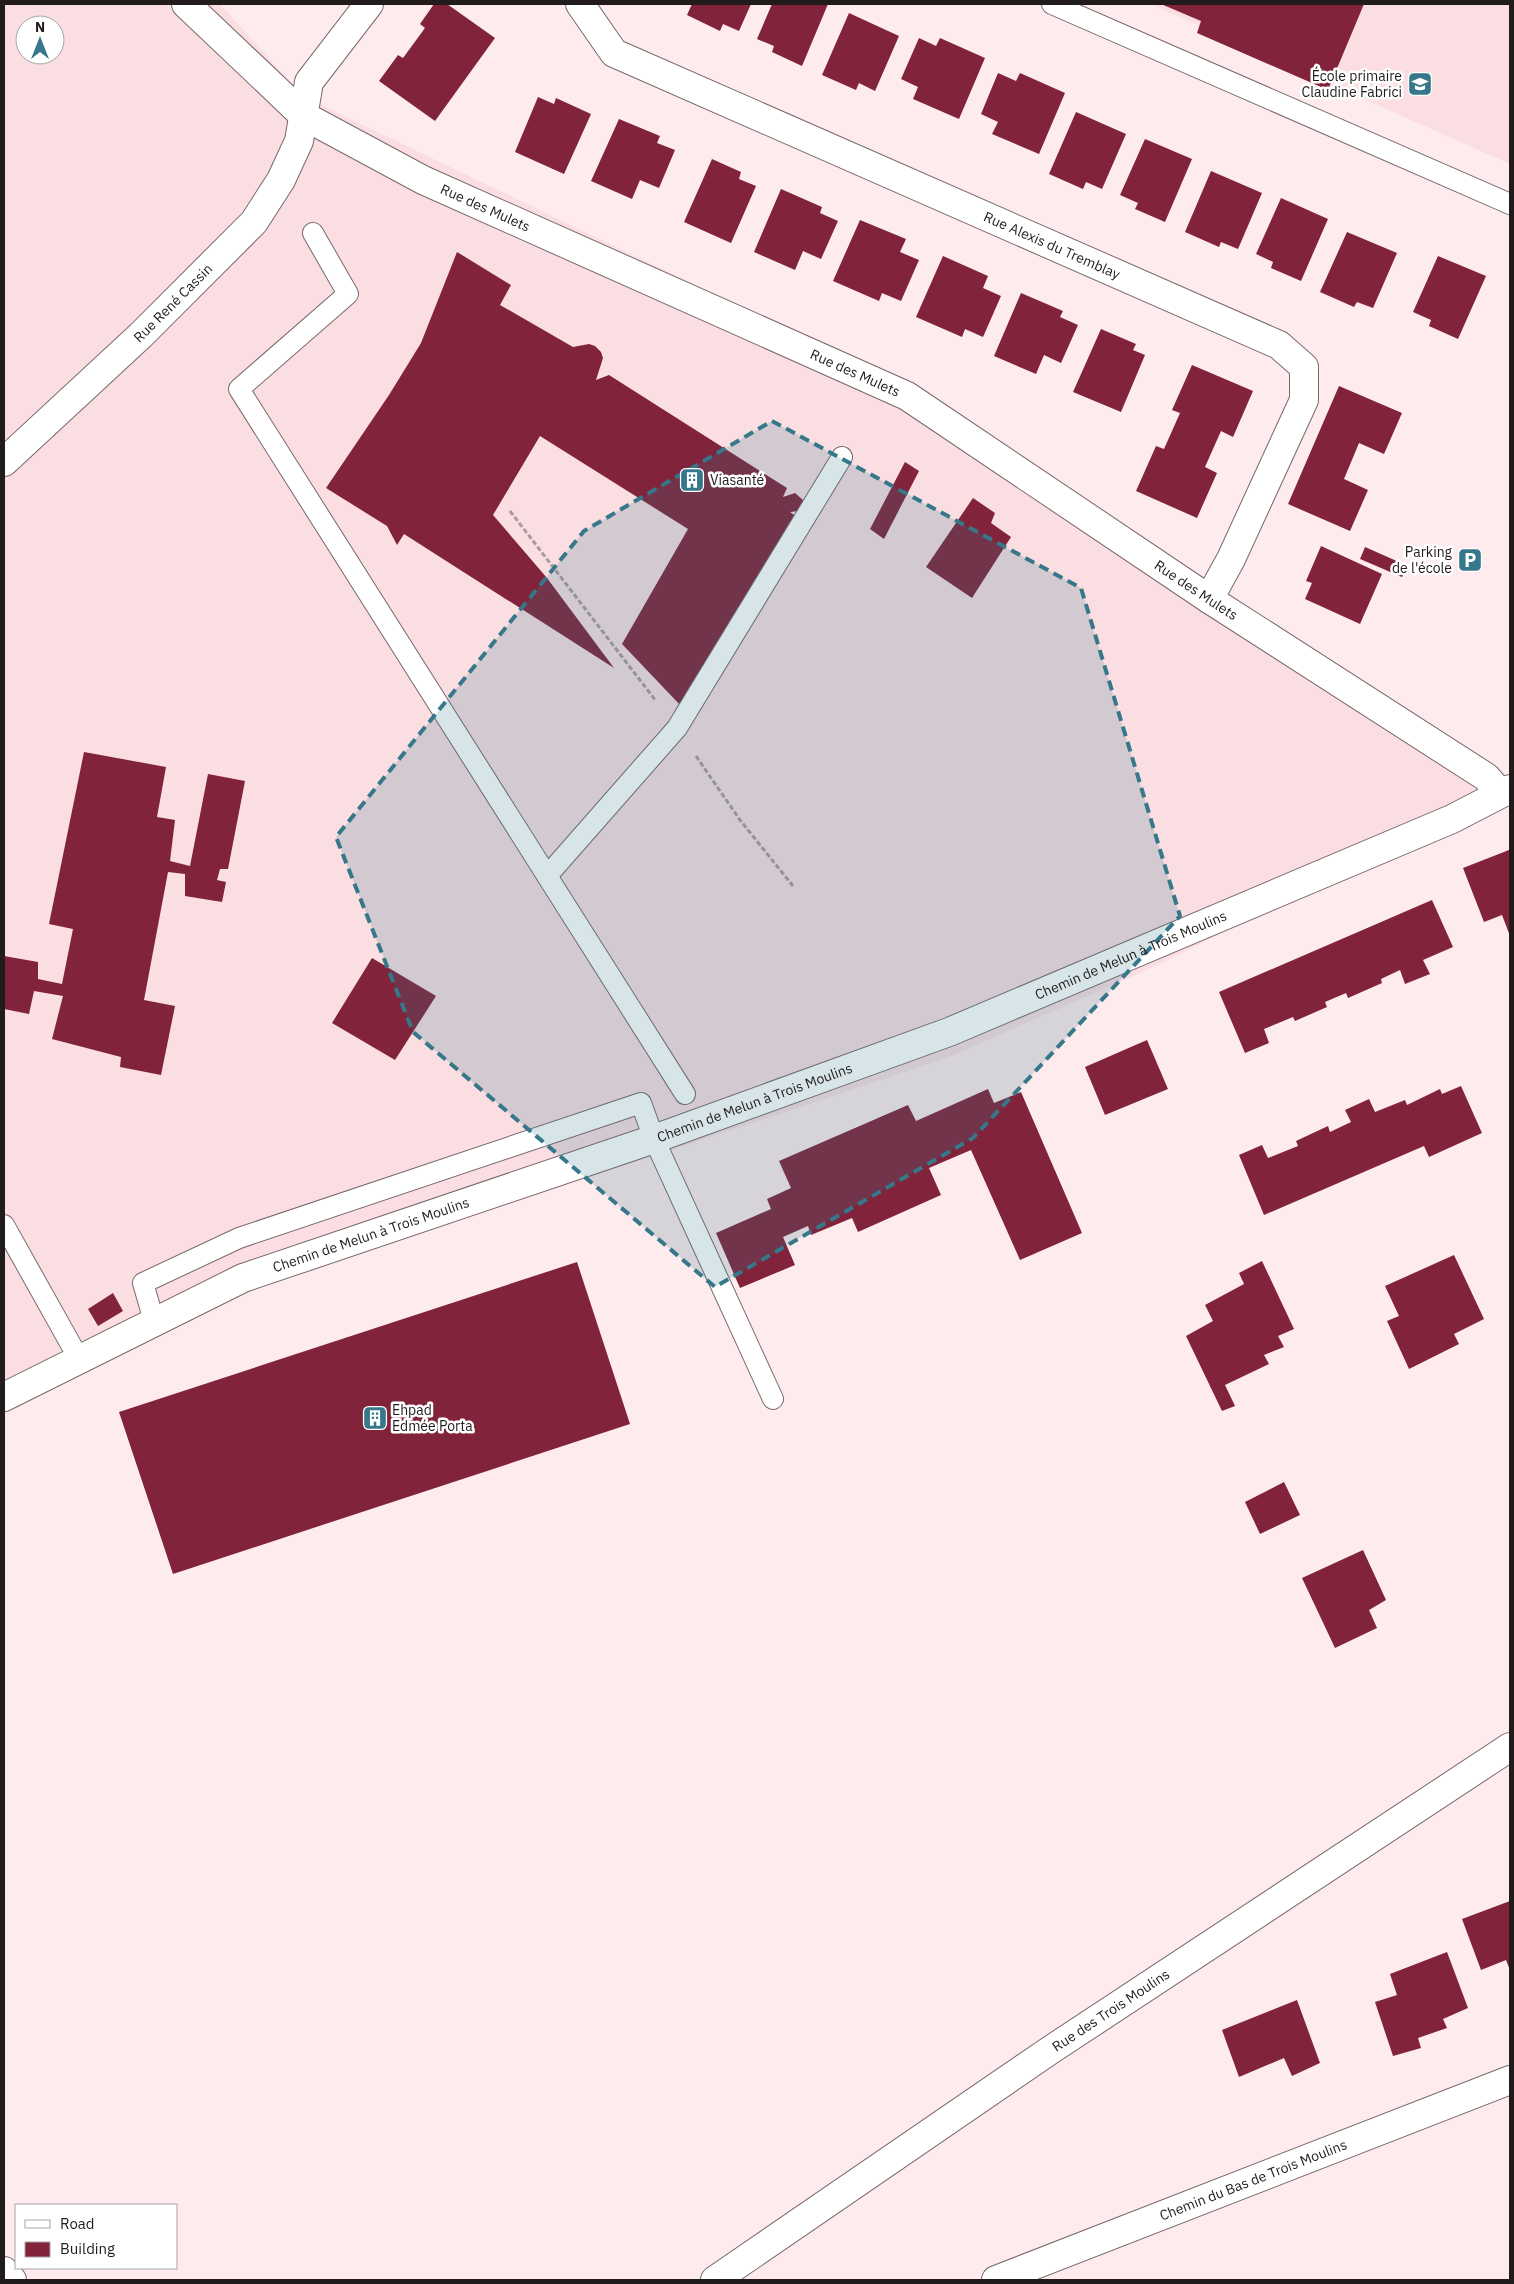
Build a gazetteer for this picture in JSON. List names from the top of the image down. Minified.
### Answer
{"streets":{"street":["Rue des Mulets","Rue Alexis du Tremblay","Rue René Cassin","Chemin de Melun à Trois Moulins","Rue des Trois Moulins","Chemin du Bas de Trois Moulins"]},"crossings":[["Rue des Mulets","Rue Alexis du Tremblay"],["Rue des Mulets","Rue René Cassin"],["Rue des Mulets","Chemin de Melun à Trois Moulins"]],"places":{"school or university":["École primaire Claudine Fabrici"],"building":["Viasanté","Ehpad Edmée Porta"],"parking":["Parking de l'école"]},"legend":["Road","Building"],"north":"top"}
